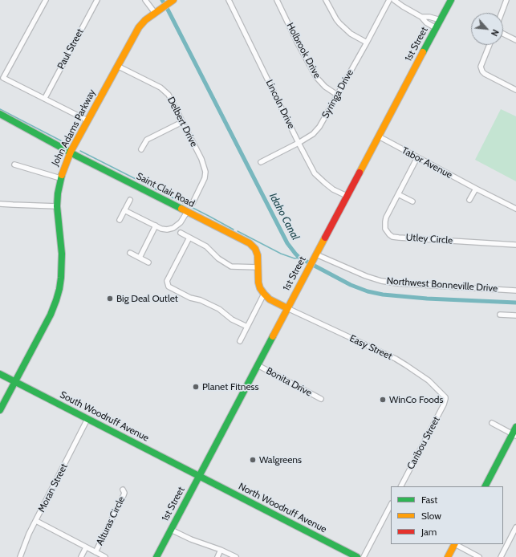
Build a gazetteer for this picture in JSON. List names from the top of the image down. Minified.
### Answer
{"streets":{"main road":["1st Street","John Adams Parkway","Saint Clair Road","South Woodruff Avenue","North Woodruff Avenue"],"street":["Paul Street","Holbrook Drive","Syringa Drive","Lincoln Drive","Delbert Drive","Tabor Avenue","Utley Circle","Northwest Bonneville Drive","Easy Street","Bonita Drive","Caribou Street","Moran Street","Alturas Circle"]},"crossings":[["1st Street","Lincoln Drive"],["1st Street","Tabor Avenue"],["1st Street","Northwest Bonneville Drive"],["1st Street","Easy Street"],["1st Street","Bonita Drive"],["1st Street","South Woodruff Avenue"],["1st Street","North Woodruff Avenue"],["Holbrook Drive","Syringa Drive"],["Syringa Drive","Lincoln Drive"],["Delbert Drive","John Adams Parkway"],["John Adams Parkway","Saint Clair Road"],["John Adams Parkway","South Woodruff Avenue"],["Tabor Avenue","Utley Circle"],["Easy Street","Caribou Street"],["South Woodruff Avenue","Moran Street"],["South Woodruff Avenue","North Woodruff Avenue"]],"water":["Idaho Canal"],"places":["Big Deal Outlet","Planet Fitness","WinCo Foods","Walgreens"],"legend":["Fast","Slow","Jam"],"north":"bottom right"}
